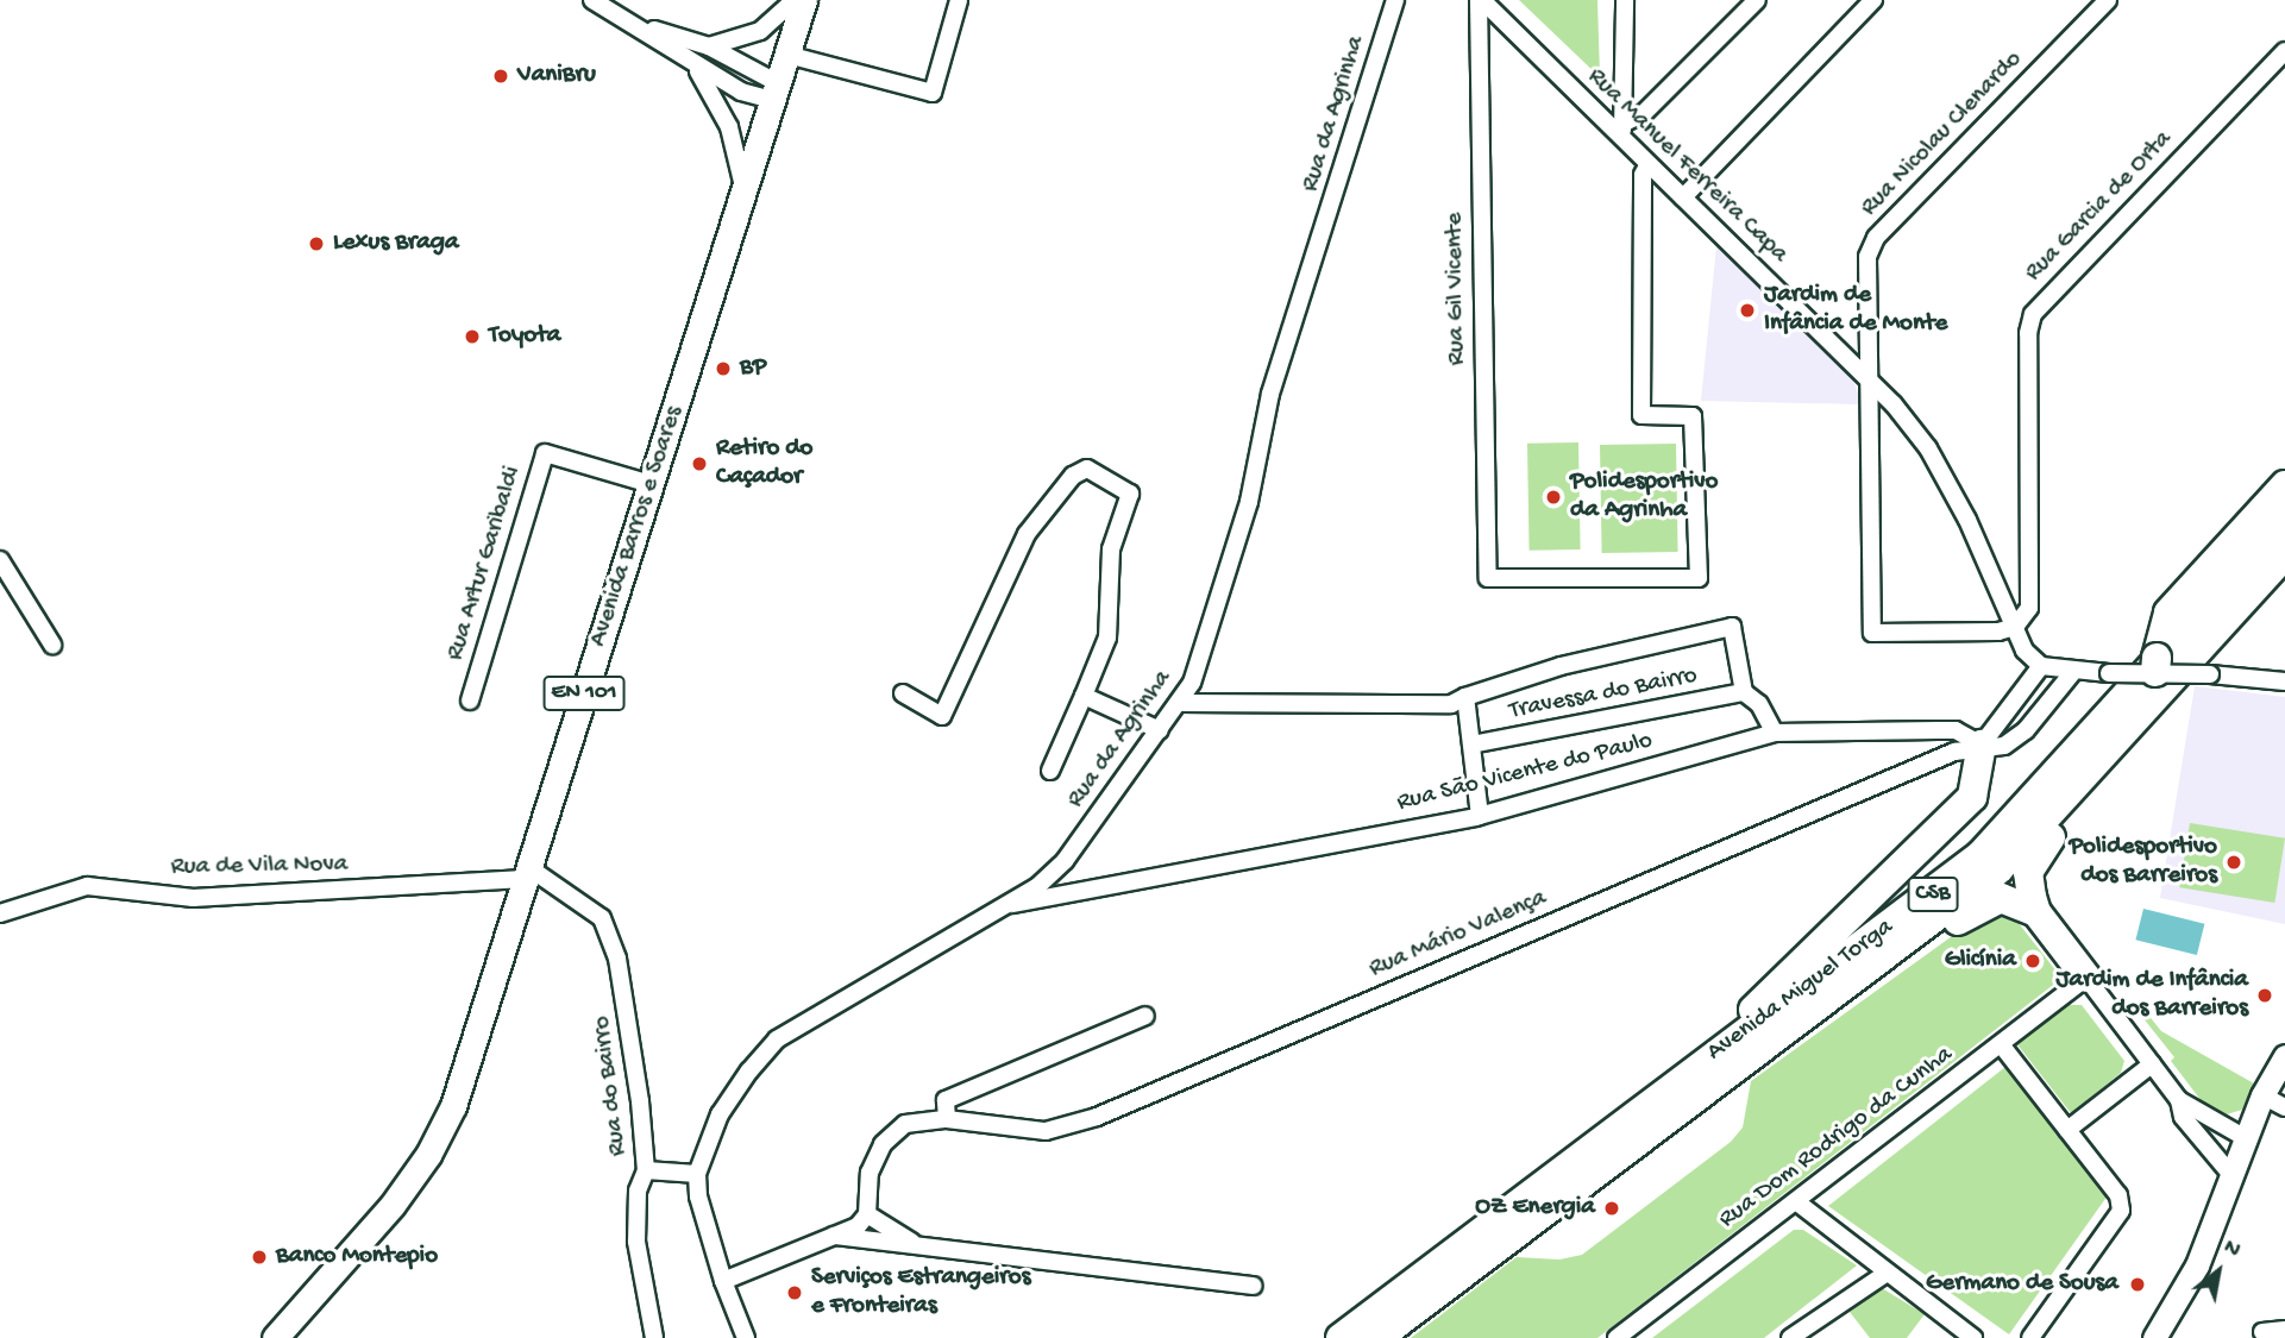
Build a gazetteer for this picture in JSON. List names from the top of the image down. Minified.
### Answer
{"streets":{"highway":["CSB","Avenida Miguel Torga"],"main road":["Avenida Barros e Soares","EN 101"],"street":["Rua da Agrinha","Rua Nicolau Clenardo","Rua Manuel Ferreira Capa","Rua Garcia de Orta","Rua Gil Vicente","Rua Artur Garibaldi","Travessa do Bairro","Rua São Vicente do Paulo","Rua de Vila Nova","Rua Mário Valença","Rua do Bairro","Rua Dom Rodrigo da Cunha"]},"crossings":[["Rua da Agrinha","Rua São Vicente do Paulo"],["Rua Nicolau Clenardo","Rua Manuel Ferreira Capa"],["Rua Nicolau Clenardo","Rua Garcia de Orta"],["Rua Manuel Ferreira Capa","Rua Garcia de Orta"],["Rua Manuel Ferreira Capa","Rua Gil Vicente"],["Avenida Barros e Soares","Rua Artur Garibaldi"],["Avenida Barros e Soares","Rua de Vila Nova"],["Avenida Barros e Soares","Rua do Bairro"],["Rua São Vicente do Paulo","Rua Mário Valença"],["Rua de Vila Nova","Rua do Bairro"]],"places":["VaniBru","Lexus Braga","Jardim de Infância de Monte","Toyota","BP","Retiro do Caçador","Polidesportivo da Agrinha","Polidesportivo dos Barreiros","Glicínia","Jardim de Infância dos Barreiros","OZ Energia","Banco Montepio","Germano de Sousa","Serviços Estrangeiros e Fronteiras"],"north":"top right"}
